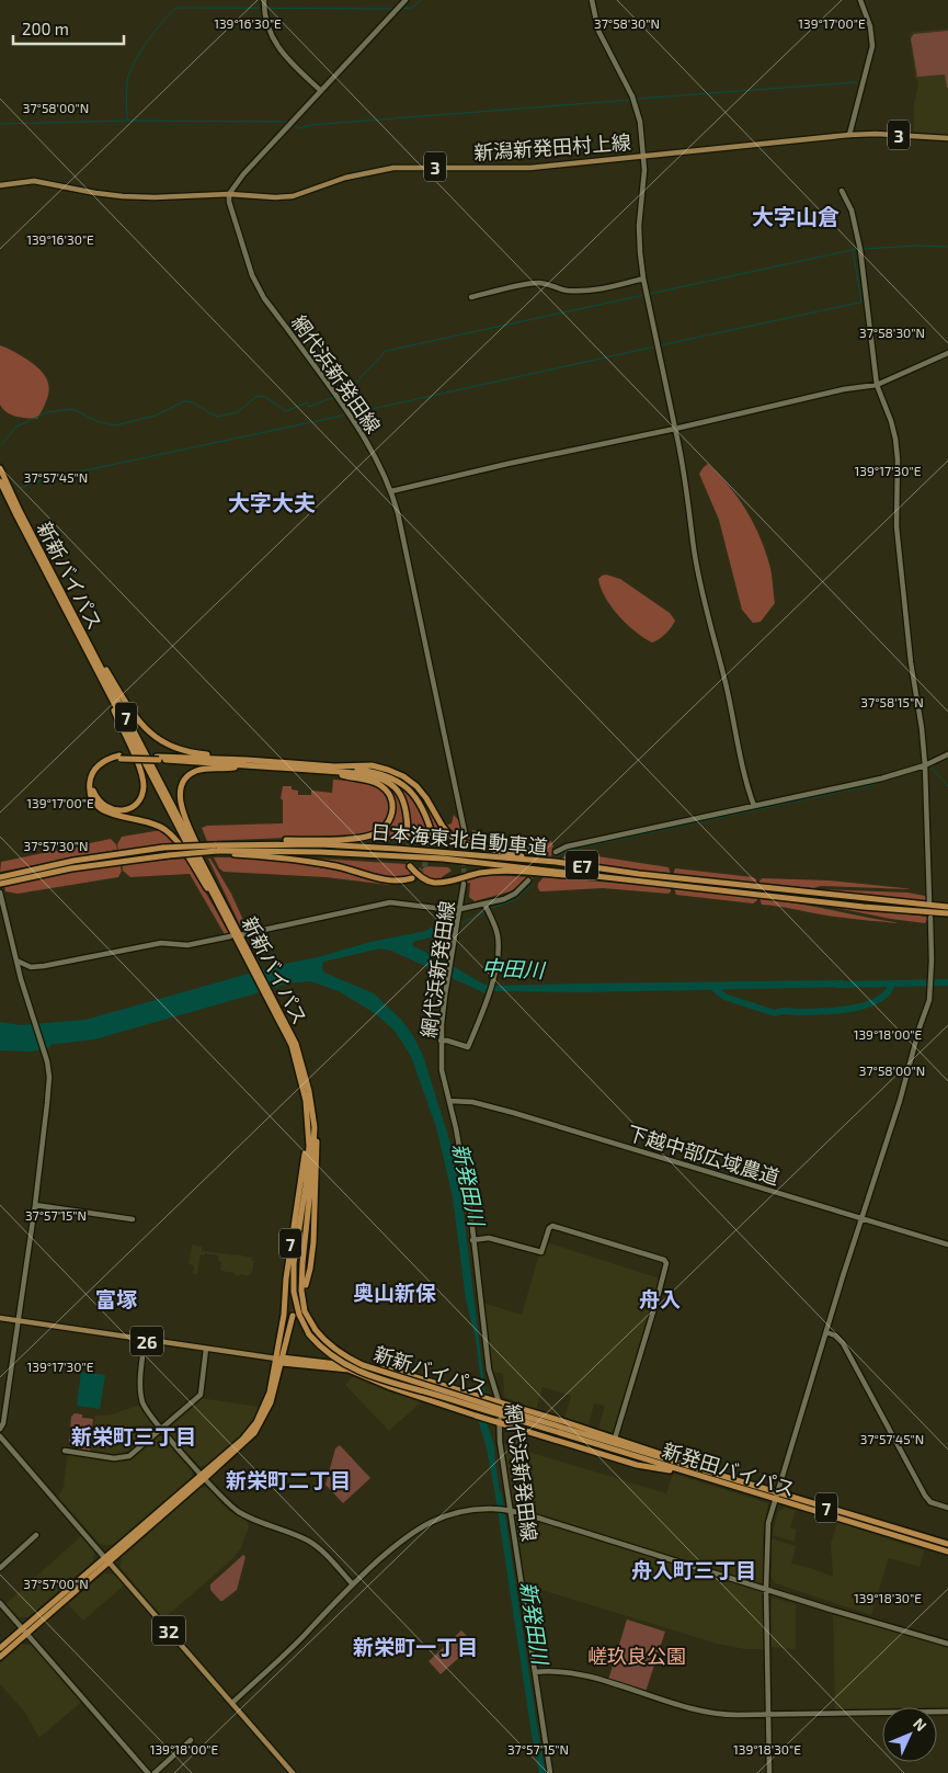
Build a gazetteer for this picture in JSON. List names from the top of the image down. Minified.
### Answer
{"streets":{"highway":["新新バイパス","7","日本海東北自動車道","E7","新発田バイパス"],"main road":["3","新潟新発田村上線","26","32"],"street":["網代浜新発田線","下越中部広域農道"]},"crossings":[["新潟新発田村上線","網代浜新発田線"],["網代浜新発田線","新新バイパス"],["網代浜新発田線","7"],["網代浜新発田線","下越中部広域農道"],["網代浜新発田線","新発田バイパス"],["新新バイパス","7"],["新新バイパス","新発田バイパス"],["7","26"],["7","新発田バイパス"]],"districts":["大字山倉","大字大夫","奥山新保","富塚","舟入","新栄町三丁目","新栄町二丁目","舟入町三丁目","新栄町一丁目"],"water":["中田川","新発田川"],"parks":["嵯玖良公園"],"scale_bar":"200 m","north":"top right","coordinates":["139°16'30\"E","139°17'00\"E","37°58'30\"N","37°58'00\"N","139°17'30\"E","37°57'45\"N","37°58'15\"N","37°57'30\"N","139°18'00\"E","37°57'15\"N","37°57'00\"N","139°18'30\"E"]}
